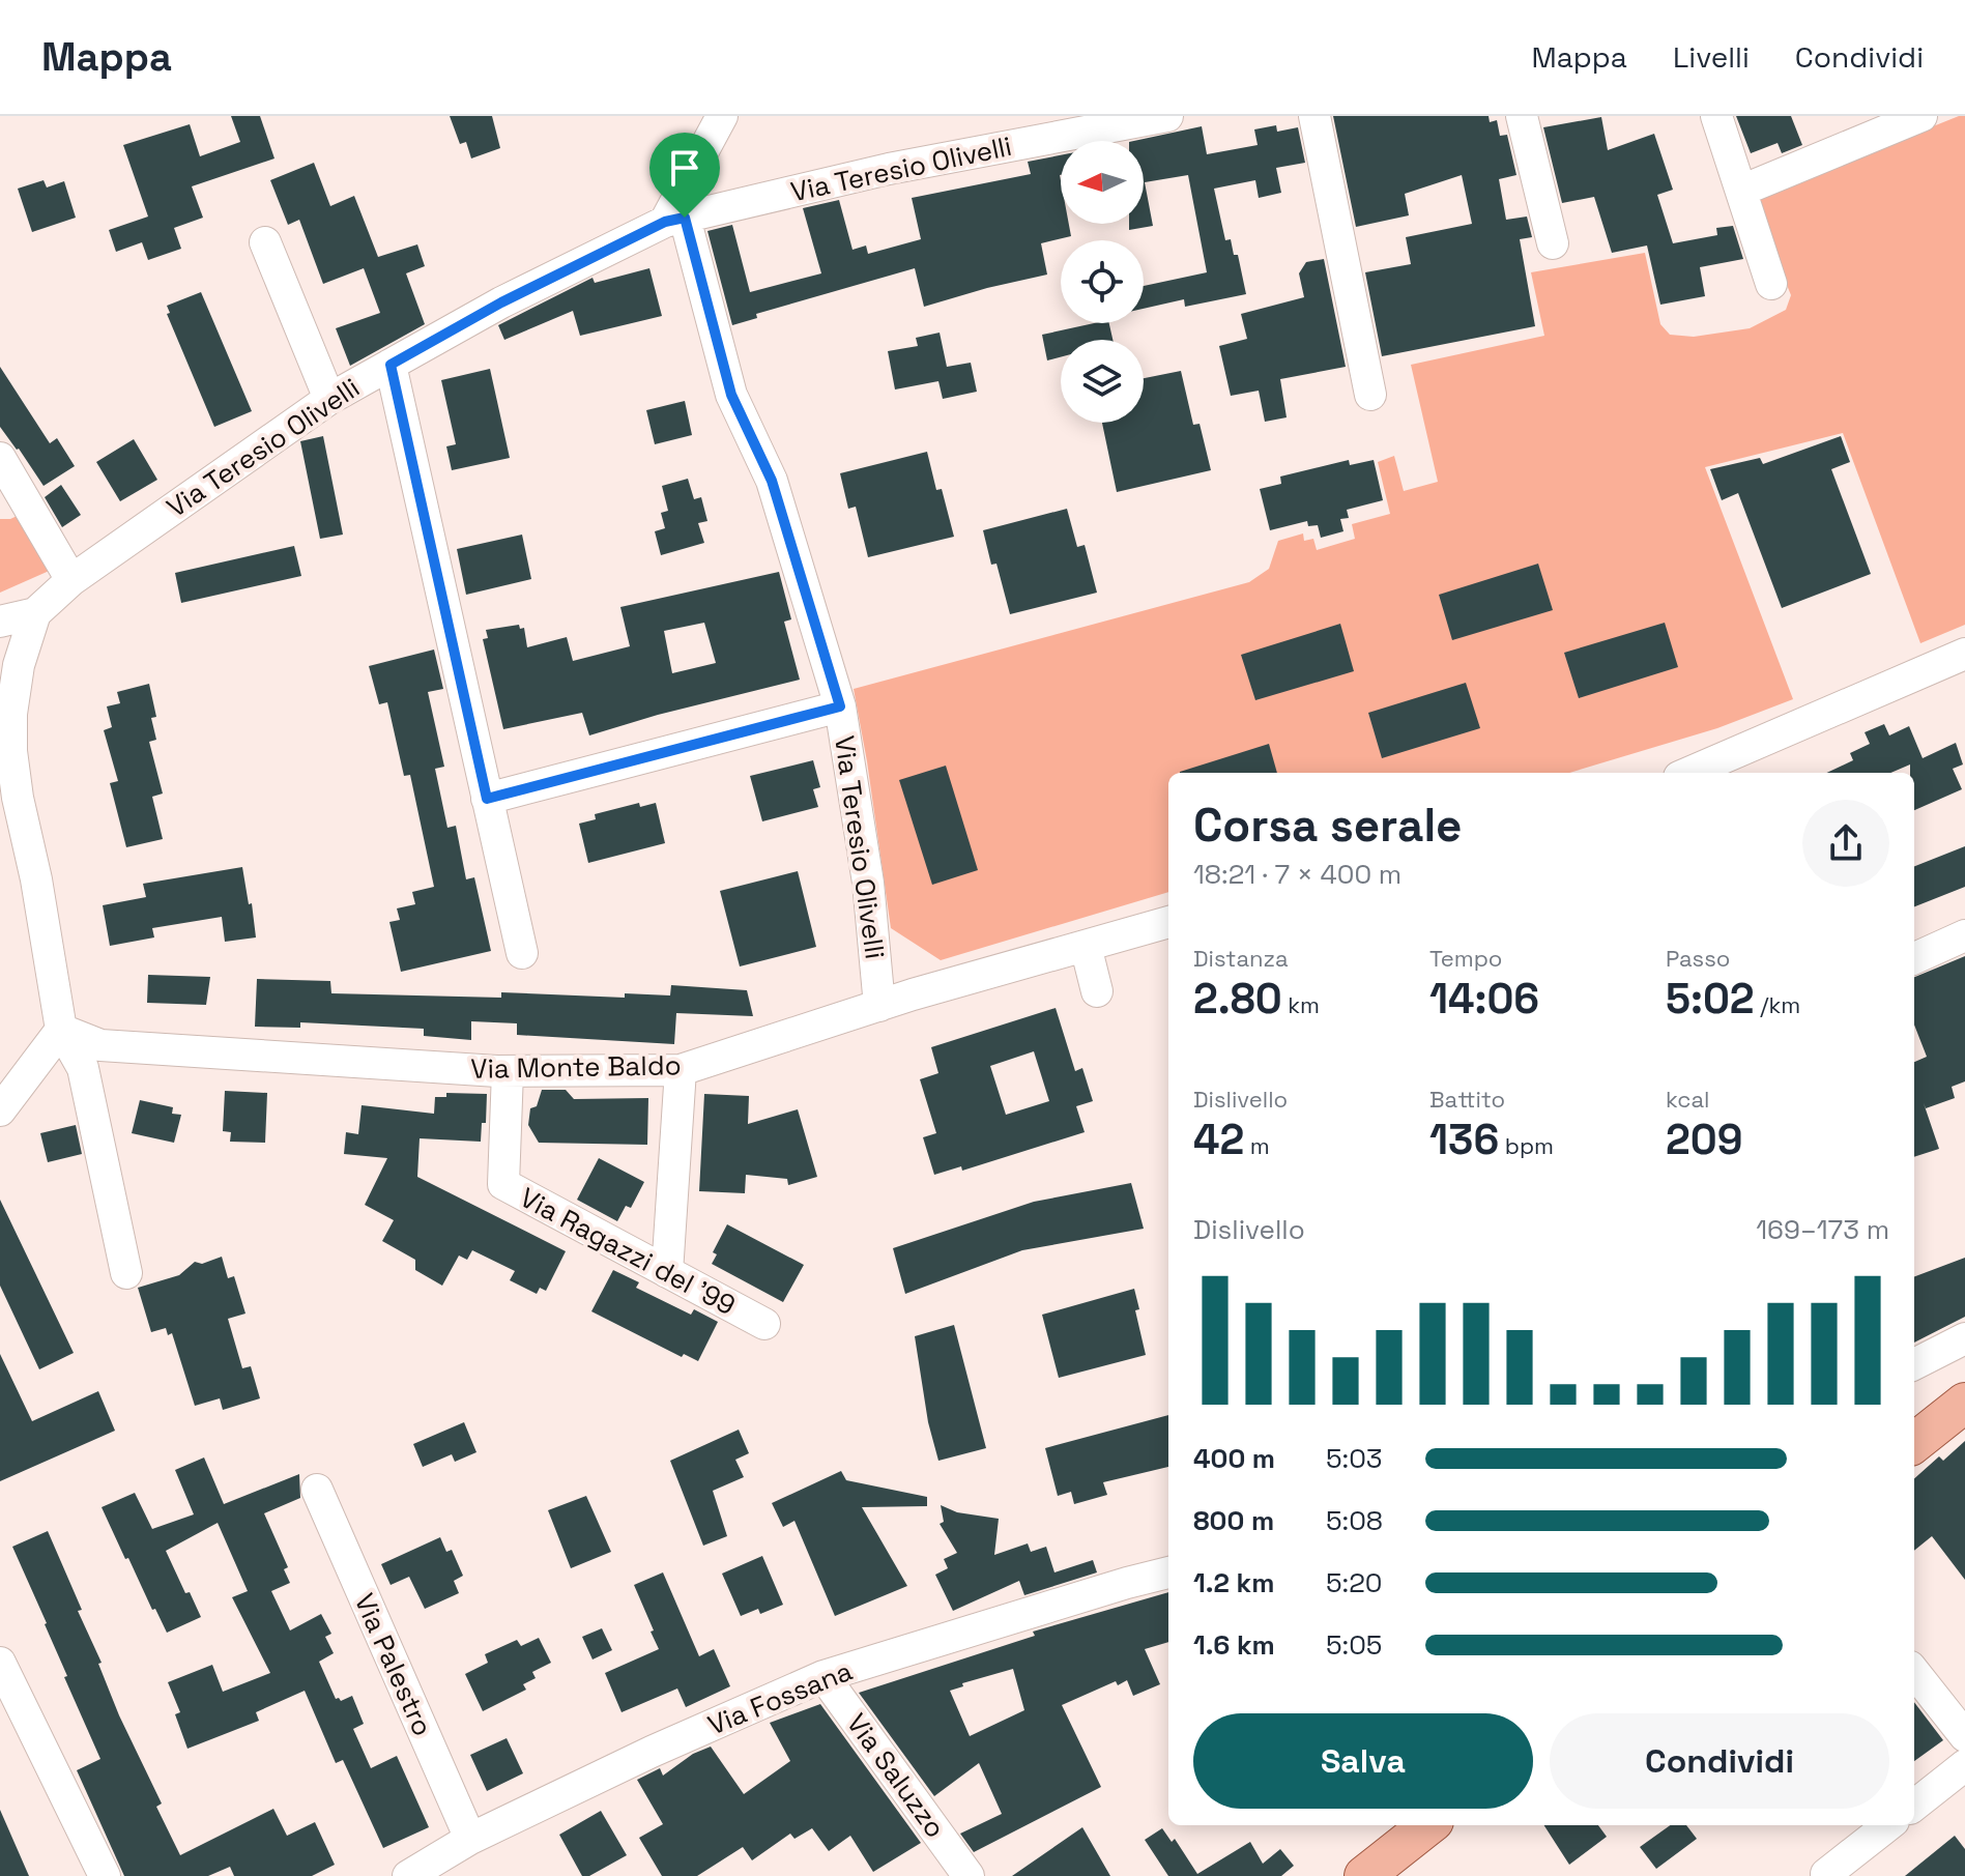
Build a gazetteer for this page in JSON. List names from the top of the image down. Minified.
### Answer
{"streets":{"street":["Via Teresio Olivelli","Via Monte Baldo","Via Ragazzi del '99","Via Palestro","Via Fossana","Via Saluzzo"]},"crossings":[["Via Teresio Olivelli","Via Monte Baldo"],["Via Monte Baldo","Via Ragazzi del '99"],["Via Palestro","Via Fossana"],["Via Fossana","Via Saluzzo"]],"north":"left","page":{"header":"Mappa","nav":["Mappa","Livelli","Condividi"],"heading":["Corsa serale","18:21 · 7 × 400 m"],"stats":[["Distanza","2.80 km"],["Tempo","14:06"],["Passo","5:02 /km"],["Dislivello","42 m"],["Battito","136 bpm"],["kcal","209"]],"chart":["Dislivello","169–173 m"],"list":[{"name":"400 m","note":"5:03"},{"name":"800 m","note":"5:08"},{"name":"1.2 km","note":"5:20"},{"name":"1.6 km","note":"5:05"}],"buttons":["Salva","Condividi"]}}
